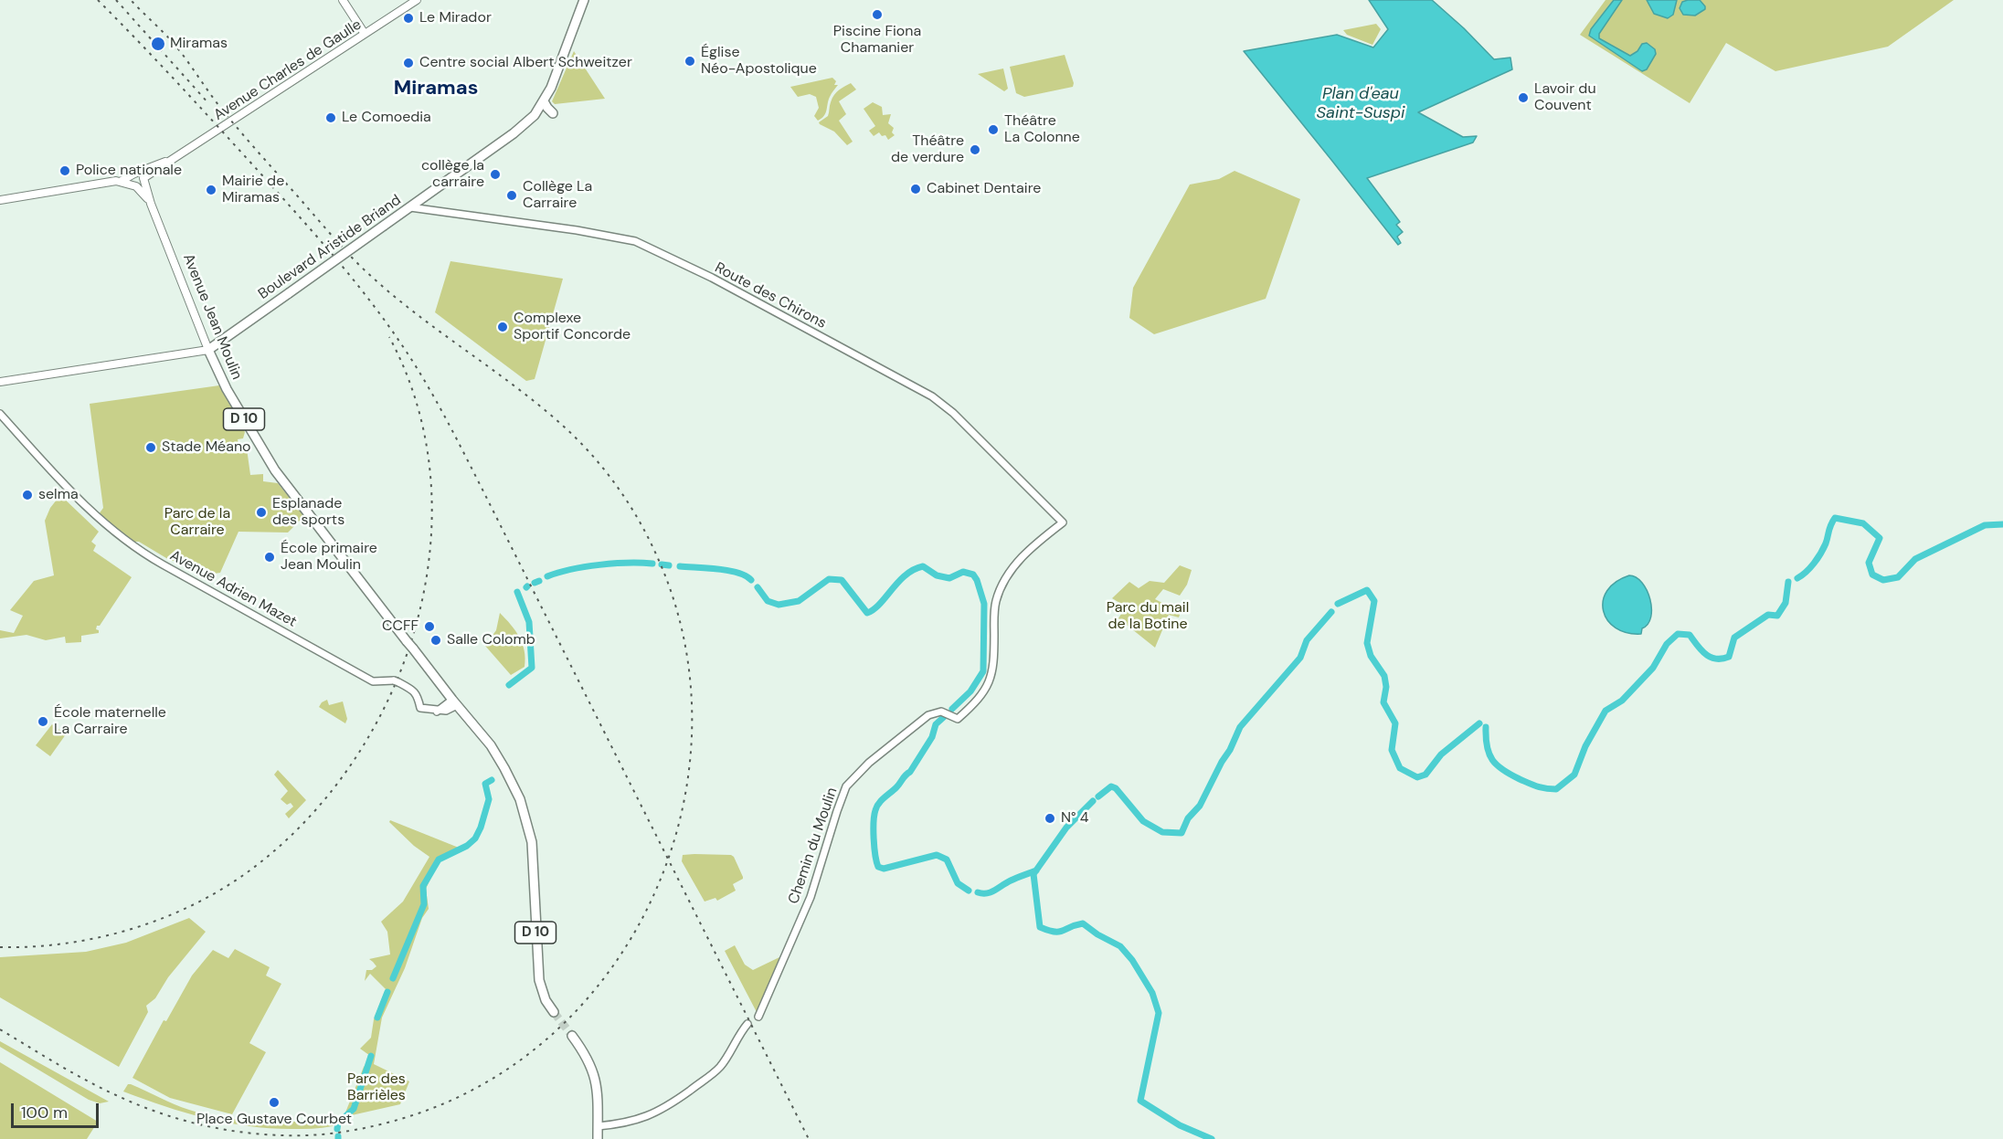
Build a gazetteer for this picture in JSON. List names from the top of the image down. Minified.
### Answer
{"streets":{"main road":["Avenue Charles de Gaulle","Boulevard Aristide Briand","Avenue Jean Moulin","D 10"],"street":["Route des Chirons","Avenue Adrien Mazet","Chemin du Moulin"]},"crossings":[["Avenue Charles de Gaulle","Avenue Jean Moulin"],["Boulevard Aristide Briand","Route des Chirons"],["Boulevard Aristide Briand","Avenue Jean Moulin"],["Route des Chirons","Chemin du Moulin"],["Avenue Jean Moulin","D 10"],["Avenue Jean Moulin","Avenue Adrien Mazet"],["D 10","Avenue Adrien Mazet"]],"districts":["Miramas"],"water":["Plan d'eau Saint-Suspi"],"parks":["Parc de la Carraire","Parc du mail de la Botine","Parc des Barrièles"],"places":["Piscine Fiona Chamanier","Le Mirador","Miramas","Église Néo-Apostolique","Centre social Albert Schweitzer","Lavoir du Couvent","Le Comoedia","Théâtre La Colonne","Théâtre de verdure","Police nationale","collège la carraire","Cabinet Dentaire","Mairie de Miramas","Collège La Carraire","Complexe Sportif Concorde","Stade Méano","selma","Esplanade des sports","École primaire Jean Moulin","CCFF","Salle Colomb","École maternelle La Carraire","N° 4","Place Gustave Courbet"],"scale_bar":"100 m"}
